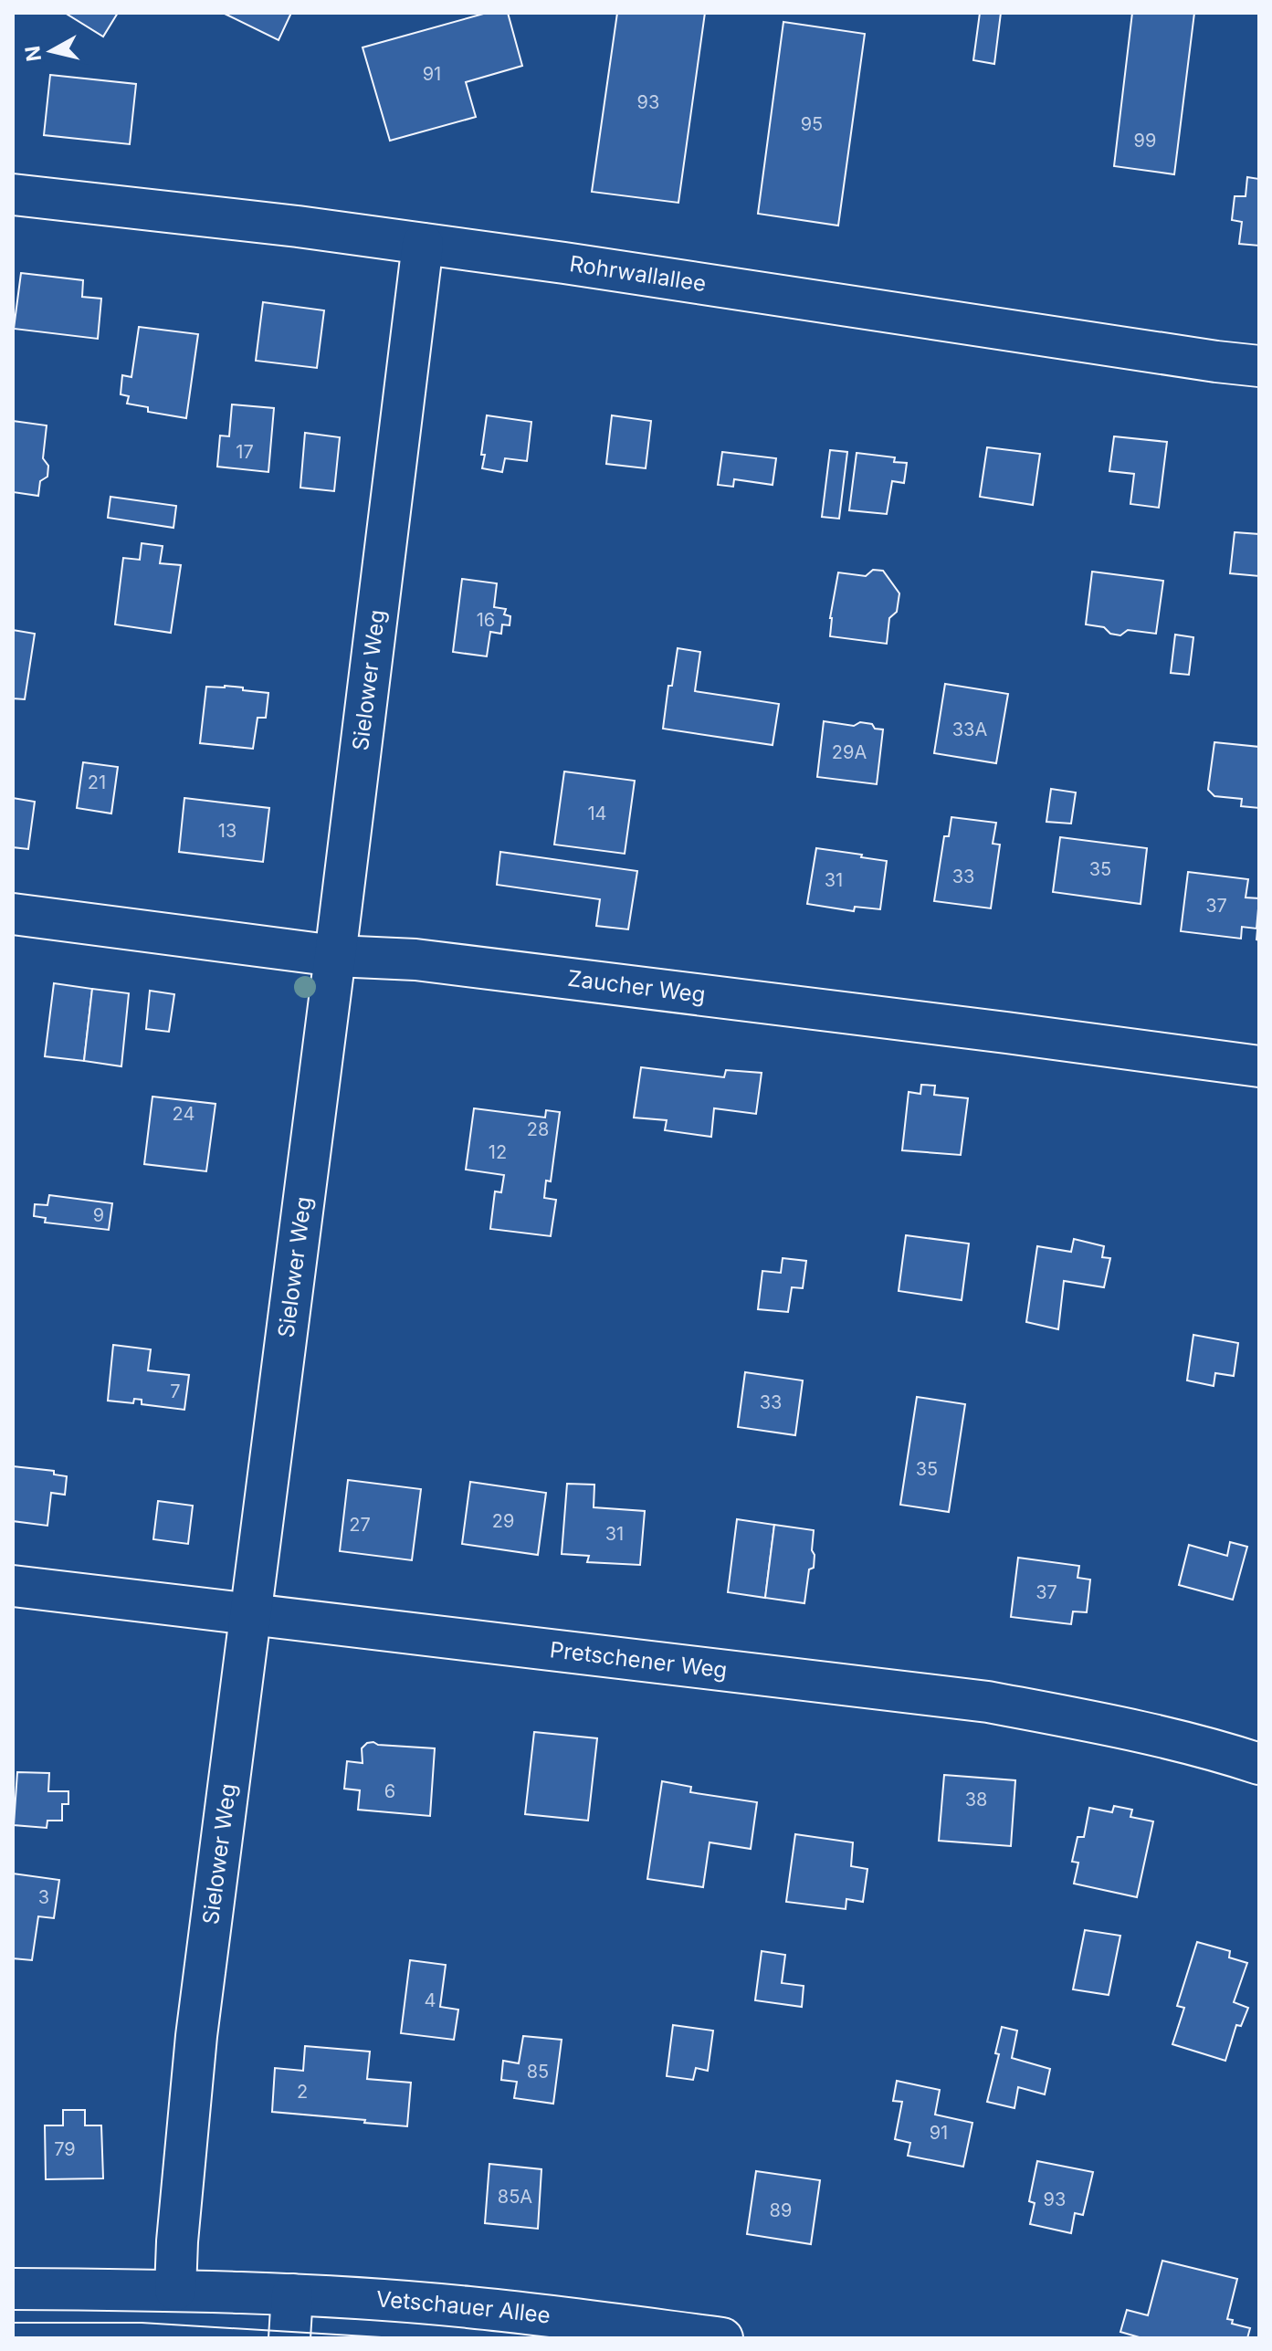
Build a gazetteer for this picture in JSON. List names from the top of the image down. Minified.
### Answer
{"streets":{"street":["Rohrwallallee","Sielower Weg","Zaucher Weg","Pretschener Weg","Vetschauer Allee"]},"crossings":[["Rohrwallallee","Sielower Weg"],["Sielower Weg","Zaucher Weg"],["Sielower Weg","Pretschener Weg"],["Sielower Weg","Vetschauer Allee"]],"house_numbers":["91","93","95","99","17","16","33A","29A","21","14","13","35","33","31","37","24","28","12","9","7","33","35","29","27","31","37","6","38","3","4","85","2","91","79","85A","93","89"],"north":"left"}
